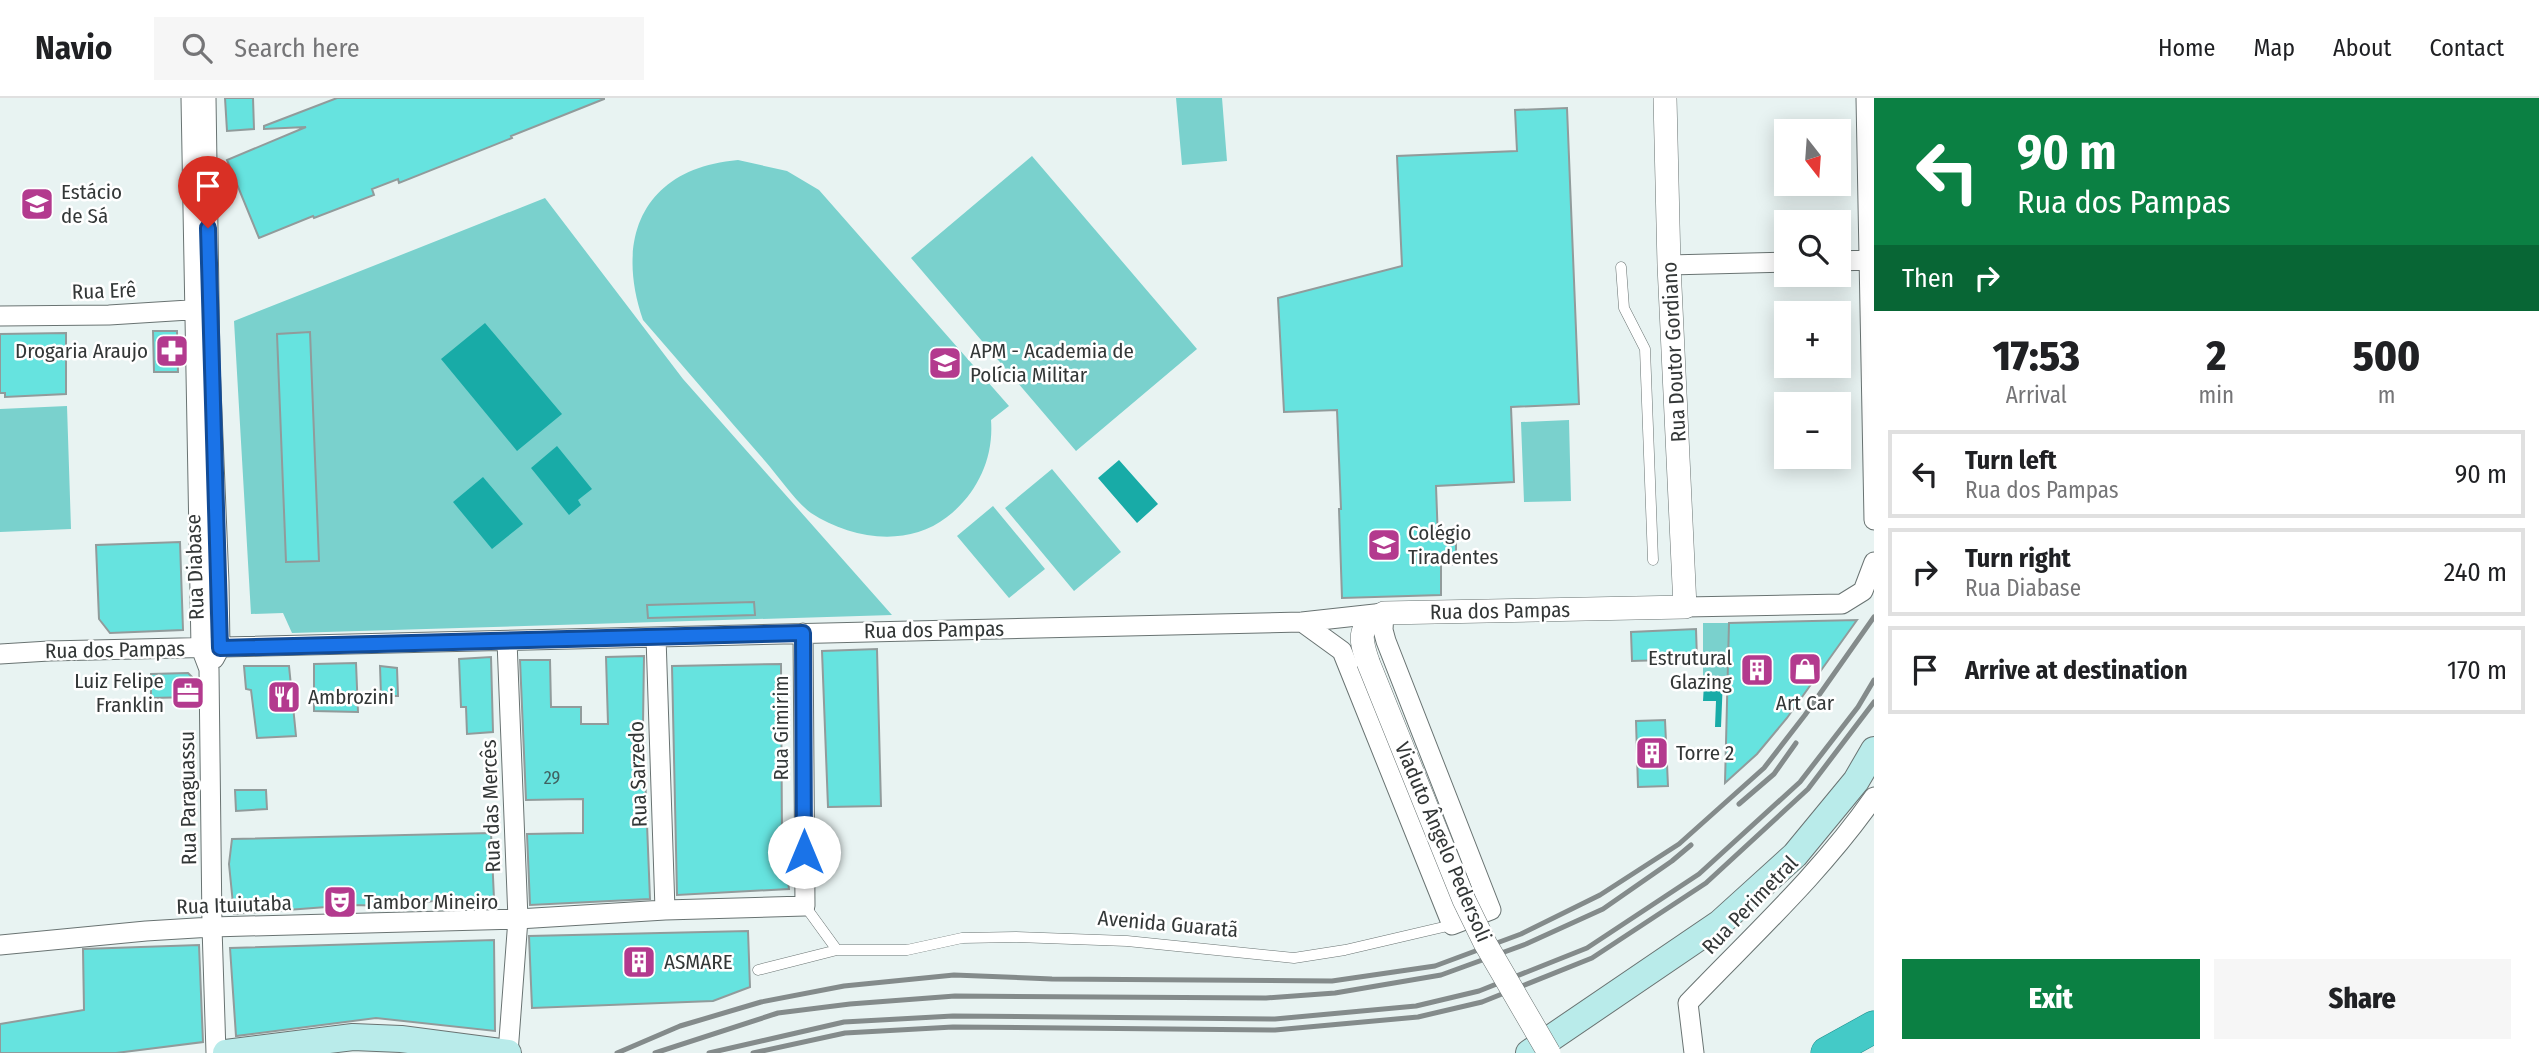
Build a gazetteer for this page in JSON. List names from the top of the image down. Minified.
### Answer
{"streets":{"street":["Rua Erê","Rua Doutor Gordiano","Rua Diabase","Rua dos Pampas","Rua Gimirim","Rua Sarzedo","Rua Paraguassu","Rua das Mercês","Viaduto Ângelo Pedersoli","Rua Ituiutaba","Rua Perimetral","Avenida Guaratã"]},"crossings":[["Rua Erê","Rua Diabase"],["Rua Doutor Gordiano","Rua dos Pampas"],["Rua Diabase","Rua dos Pampas"],["Rua Diabase","Rua Paraguassu"],["Rua dos Pampas","Rua Gimirim"],["Rua dos Pampas","Rua Sarzedo"],["Rua dos Pampas","Rua das Mercês"],["Rua dos Pampas","Avenida Guaratã"],["Rua Gimirim","Rua Ituiutaba"],["Rua Sarzedo","Rua Ituiutaba"],["Rua Paraguassu","Rua Ituiutaba"],["Rua das Mercês","Rua Ituiutaba"]],"places":{"school or university":["Estácio de Sá","APM - Academia de Polícia Militar","Colégio Tiradentes"],"pharmacy":["Drogaria Araujo"],"shop":["Art Car"],"building":["Estrutural Glazing","Torre 2","ASMARE"],"office":["Luiz Felipe Franklin"],"restaurant":["Ambrozini"],"theatre":["Tambor Mineiro"]},"house_numbers":["29"],"north":"bottom","page":{"header":"Navio","search":"Search here","nav":["Home","Map","About","Contact"],"turn":["90 m","Rua dos Pampas"],"map_buttons":["+","−"],"then":"Then","eta":["17:53","Arrival","2","min","500","m"],"list":[{"name":"Turn left","note":"Rua dos Pampas","value":"90 m"},{"name":"Turn right","note":"Rua Diabase","value":"240 m"},{"name":"Arrive at destination","value":"170 m"}],"buttons":["Exit","Share"]}}
